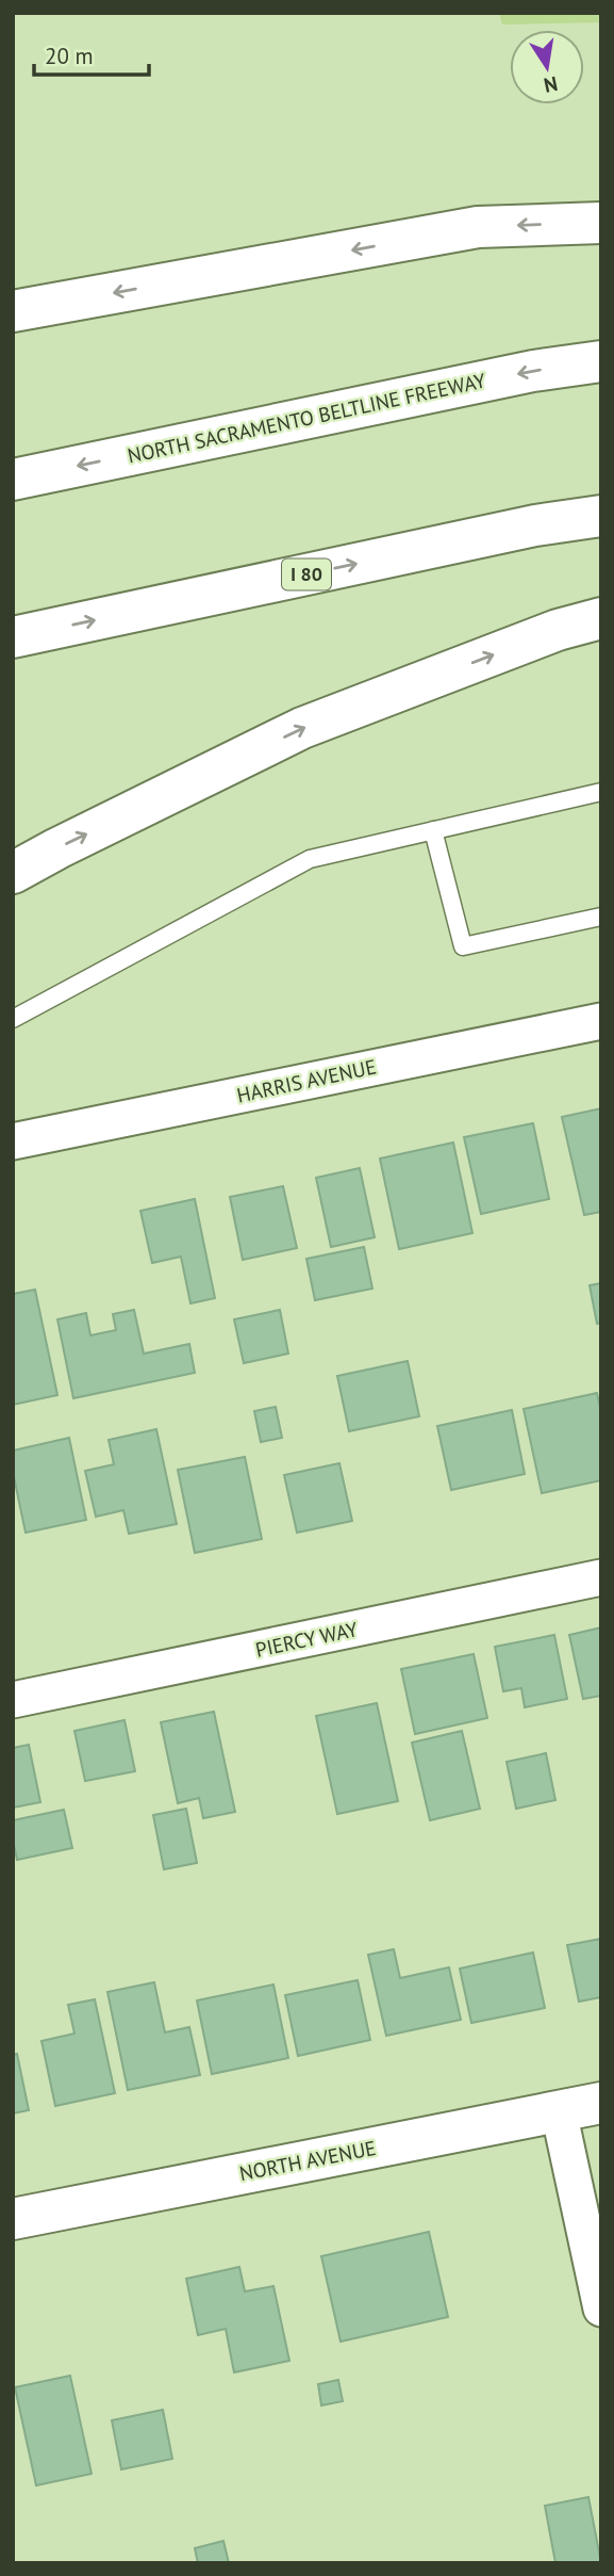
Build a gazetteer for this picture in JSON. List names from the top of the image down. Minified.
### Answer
{"streets":{"main road":["NORTH SACRAMENTO BELTLINE FREEWAY","I 80","NORTH AVENUE"],"street":["HARRIS AVENUE","PIERCY WAY"]},"scale_bar":"20 m","north":"bottom"}
